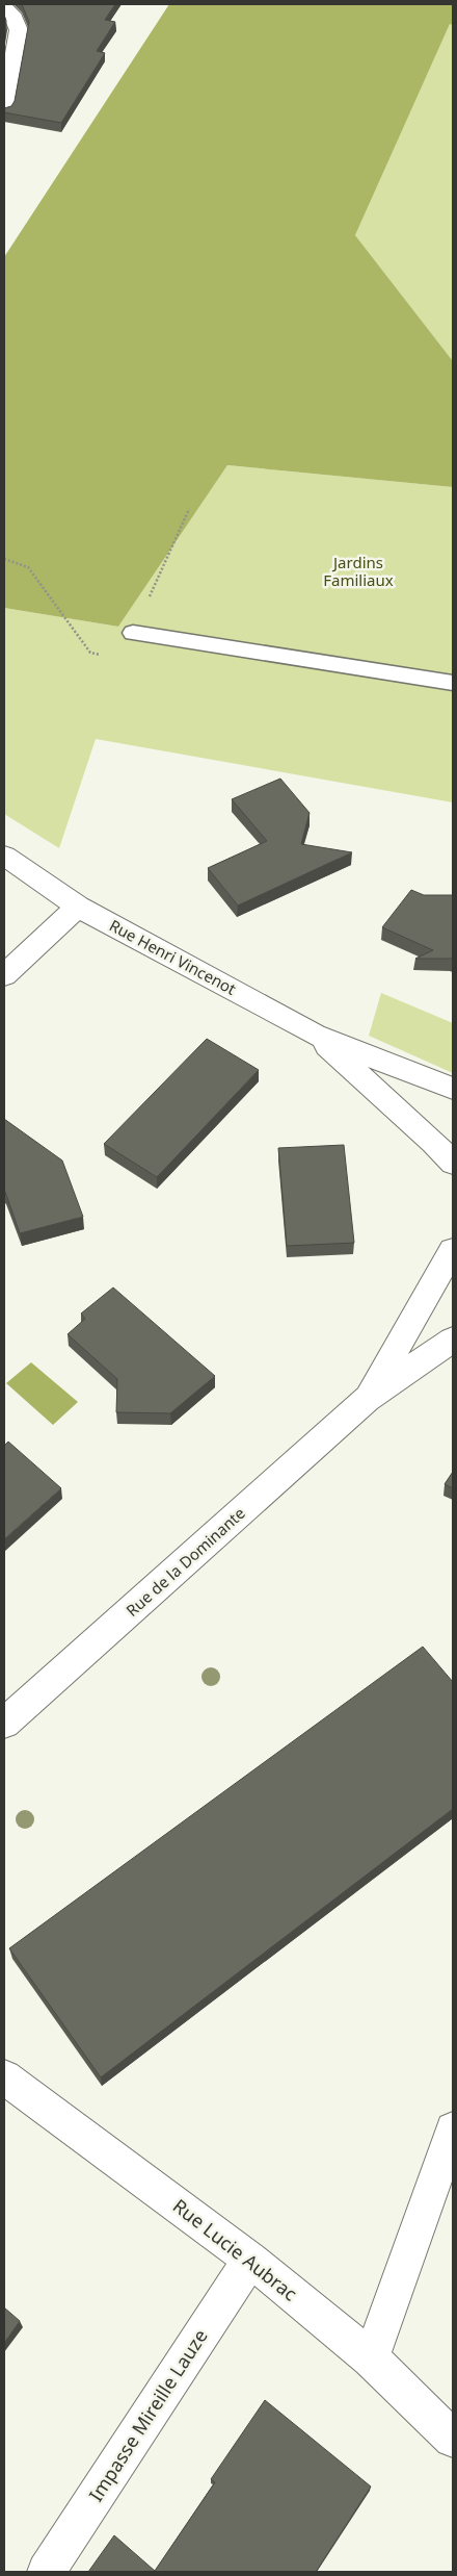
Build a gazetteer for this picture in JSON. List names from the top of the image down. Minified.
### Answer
{"streets":{"street":["Rue Henri Vincenot","Rue de la Dominante","Rue Lucie Aubrac","Impasse Mireille Lauze"]},"crossings":[["Rue Lucie Aubrac","Impasse Mireille Lauze"]],"parks":["Jardins Familiaux"]}
